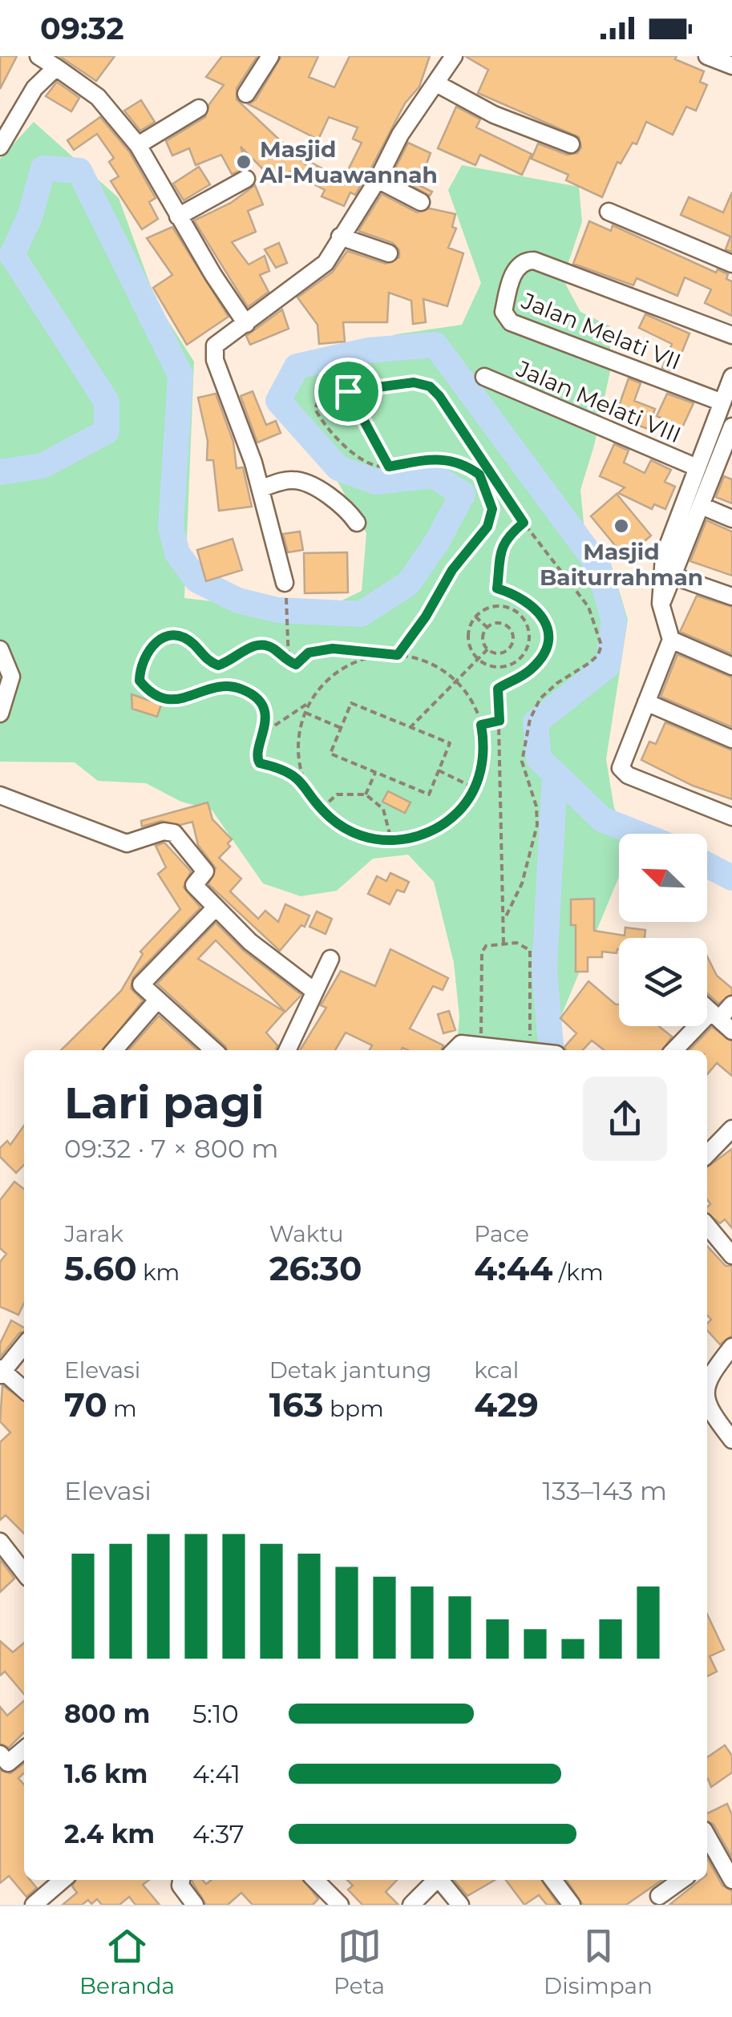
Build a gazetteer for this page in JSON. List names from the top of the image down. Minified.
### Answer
{"streets":{"street":["Jalan Melati VII","Jalan Melati VIII"]},"places":["Masjid Al-Muawannah","Masjid Baiturrahman"],"north":"top left","page":{"status":"09:32","heading":["Lari pagi","09:32 · 7 × 800 m"],"stats":[["Jarak","5.60 km"],["Waktu","26:30"],["Pace","4:44 /km"],["Elevasi","70 m"],["Detak jantung","163 bpm"],["kcal","429"]],"chart":["Elevasi","133–143 m"],"list":[{"name":"800 m","note":"5:10"},{"name":"1.6 km","note":"4:41"},{"name":"2.4 km","note":"4:37"}],"tabs":["Beranda","Peta","Disimpan"]}}
